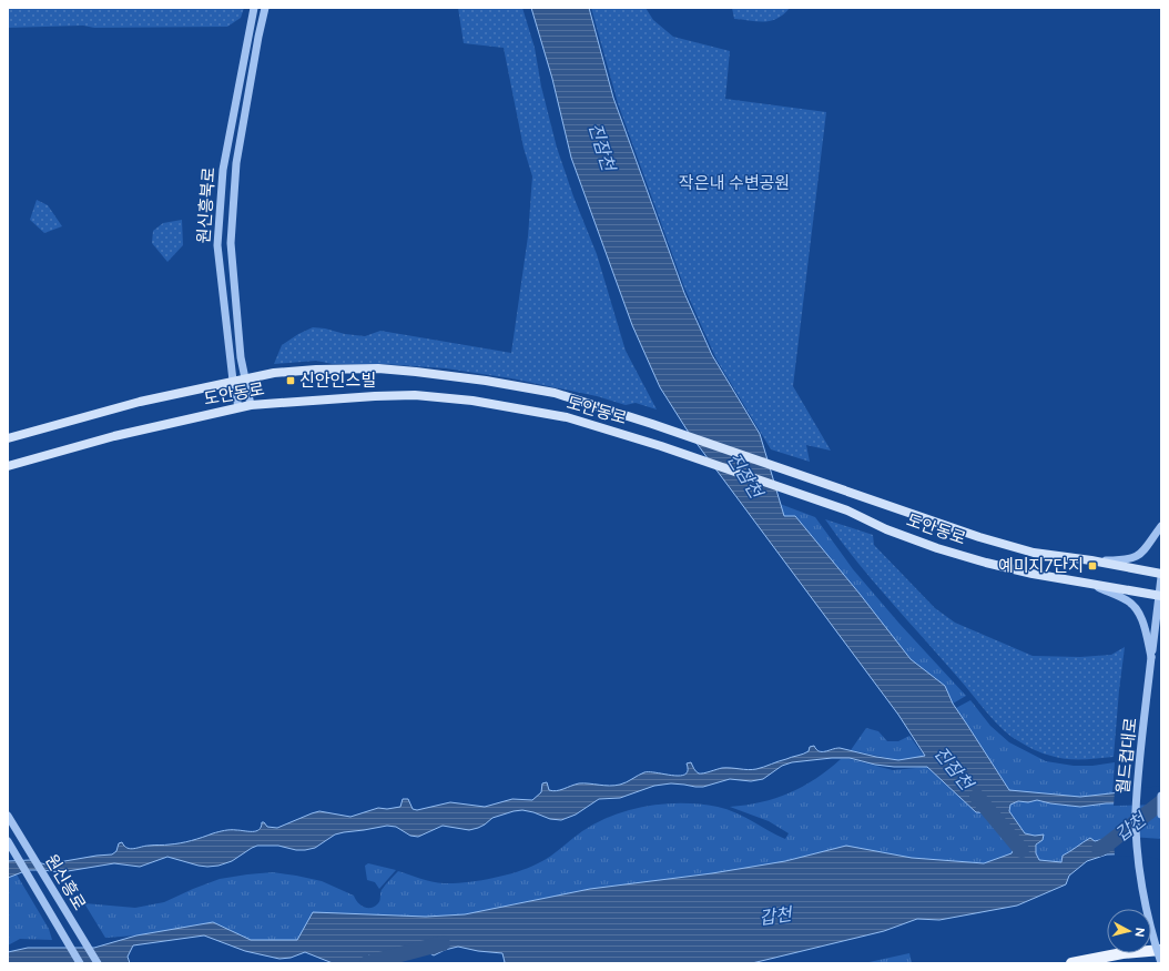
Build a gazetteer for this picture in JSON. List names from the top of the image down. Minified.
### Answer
{"streets":{"main road":["도안동로"],"street":["원신흥북로","월드컵대로","원신흥로"]},"crossings":[["원신흥북로","도안동로"],["도안동로","월드컵대로"]],"water":["진잠천","갑천"],"parks":["작은내 수변공원"],"places":{"transit":["신안인스빌","예미지7단지"]},"north":"right"}
